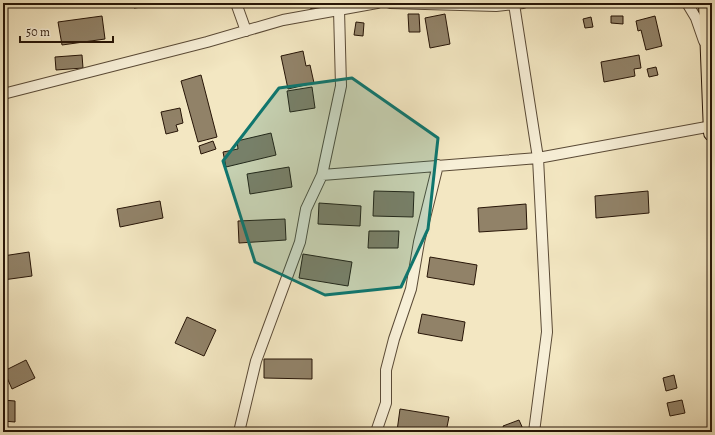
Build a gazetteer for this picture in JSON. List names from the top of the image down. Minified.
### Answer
{"scale_bar":"50 m"}
